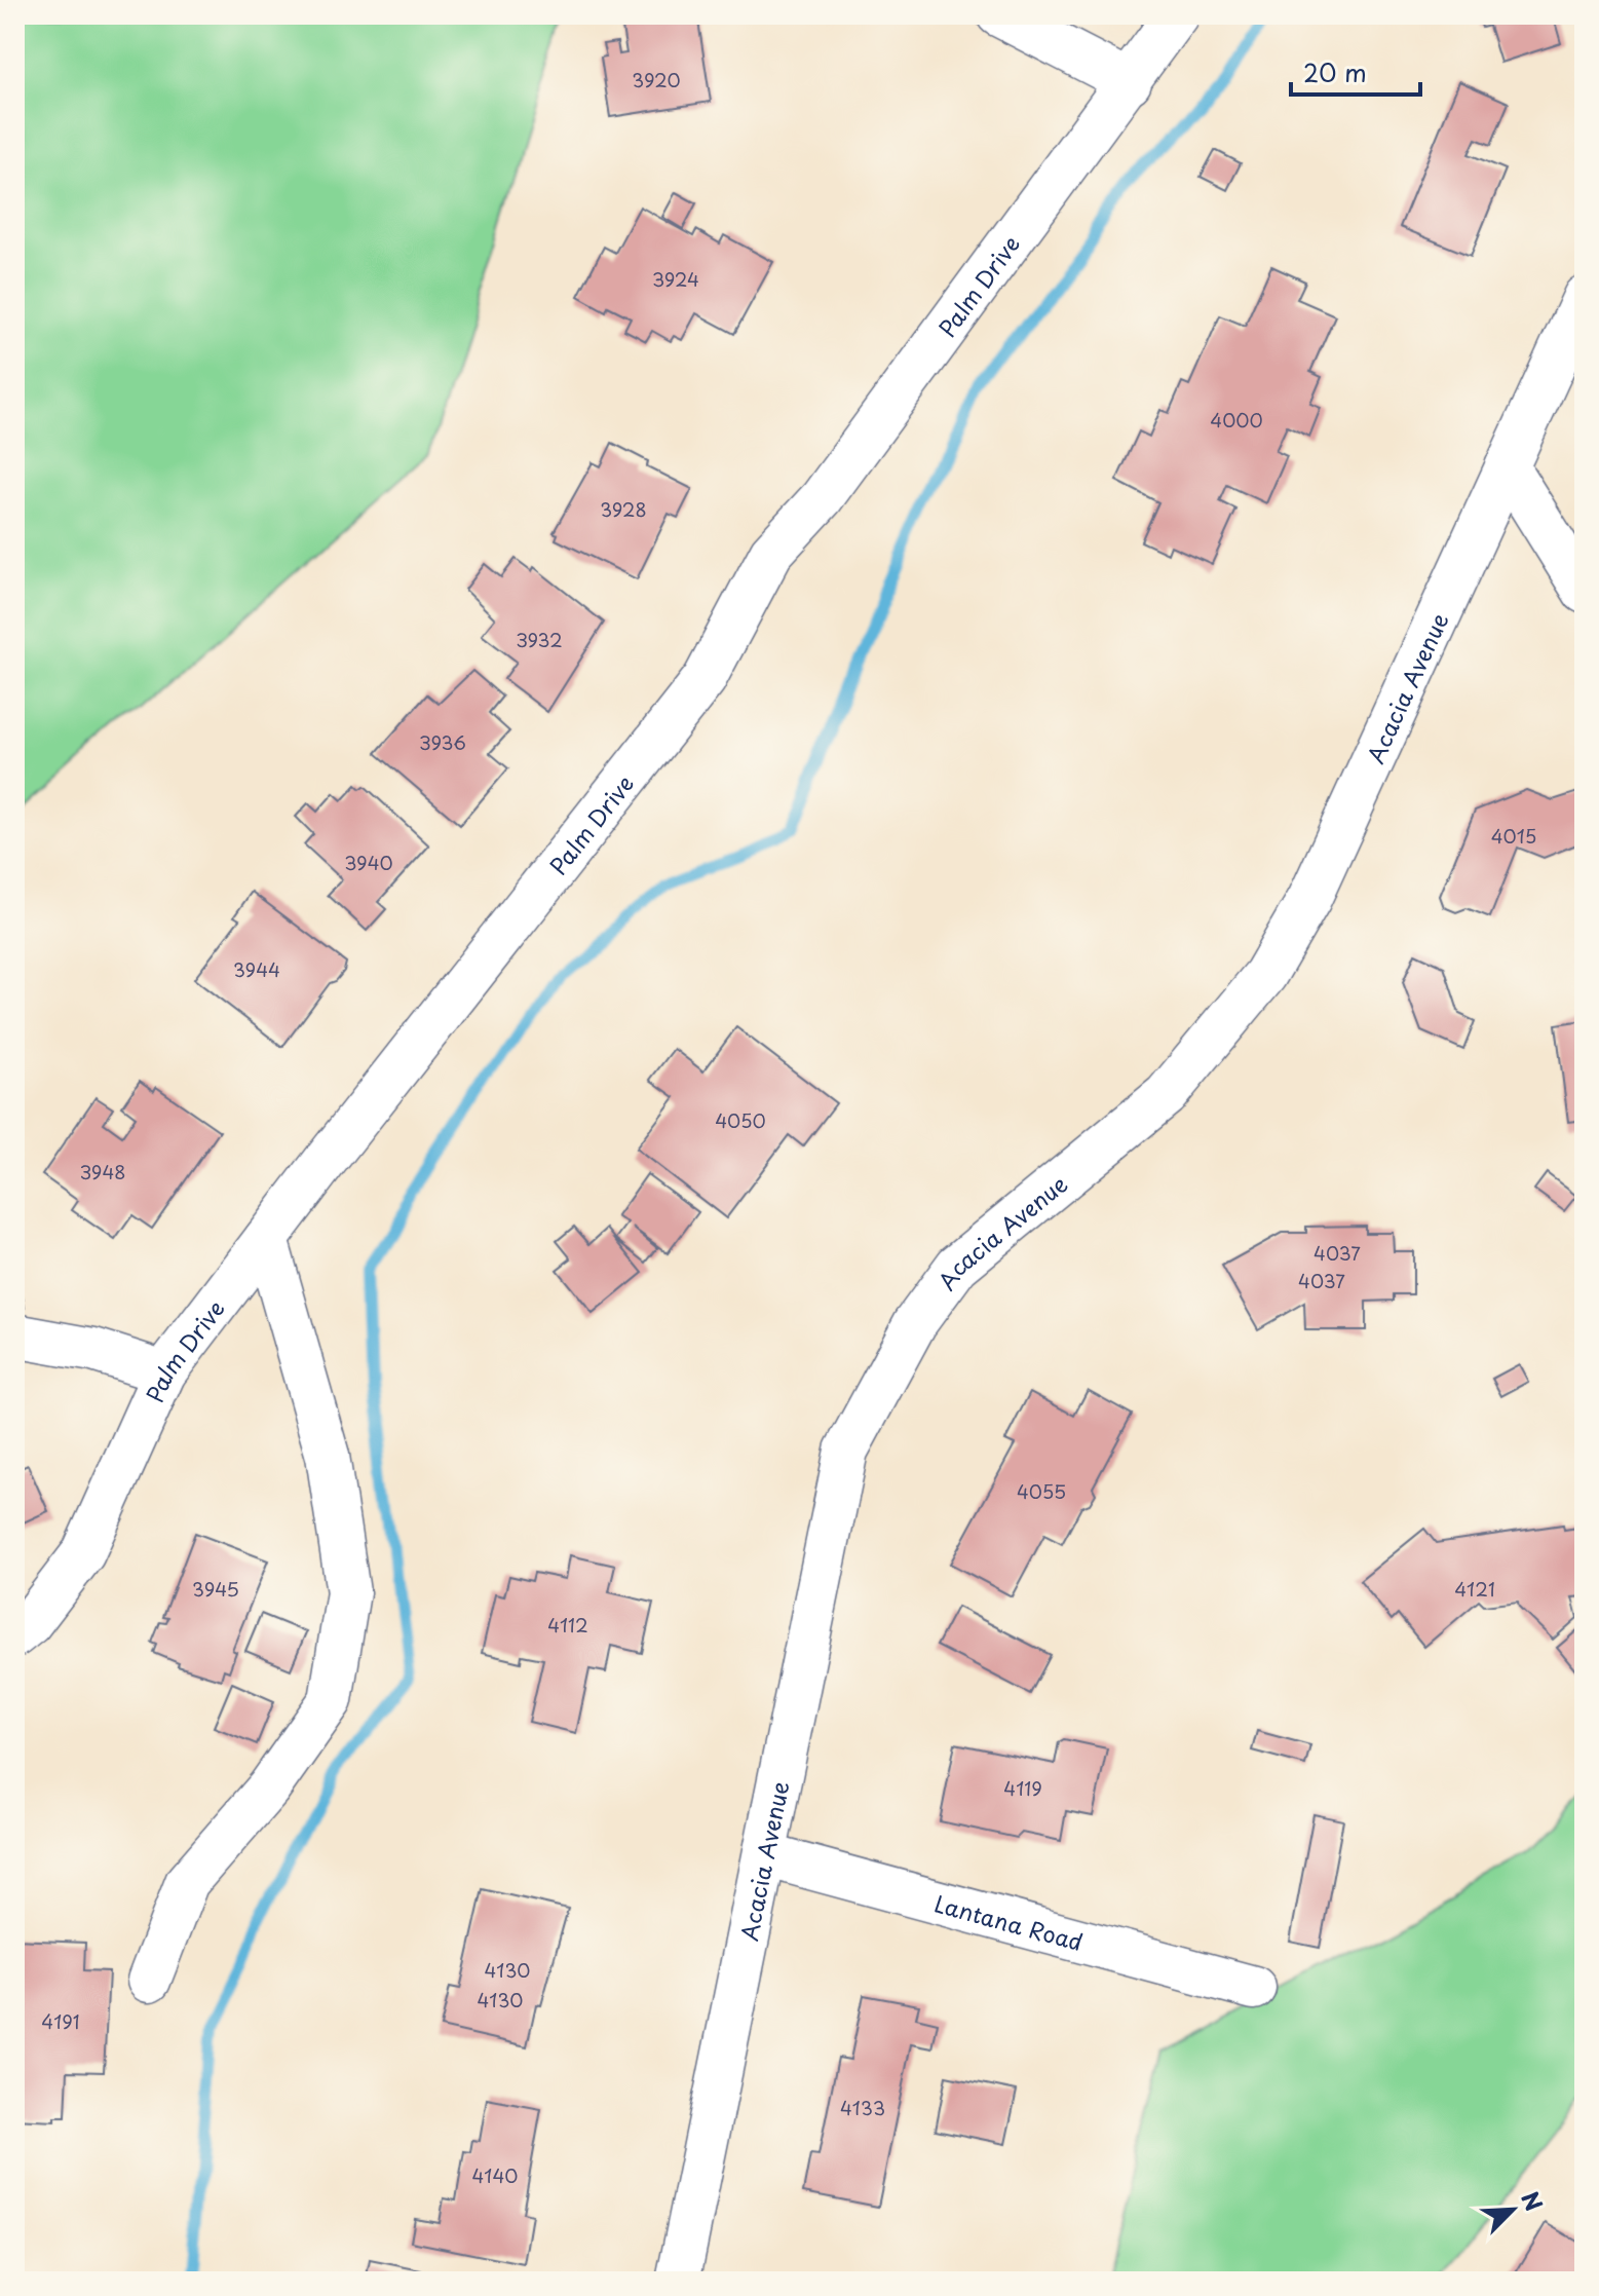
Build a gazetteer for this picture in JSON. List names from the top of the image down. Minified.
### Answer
{"streets":{"street":["Palm Drive","Acacia Avenue","Lantana Road"]},"crossings":[["Acacia Avenue","Lantana Road"]],"house_numbers":["3920","3924","4000","3928","3932","3936","4015","3940","3944","4050","3948","4037","4037","4055","3945","4121","4112","4119","4130","4130","4191","4133","4140"],"scale_bar":"20 m","north":"top right"}
